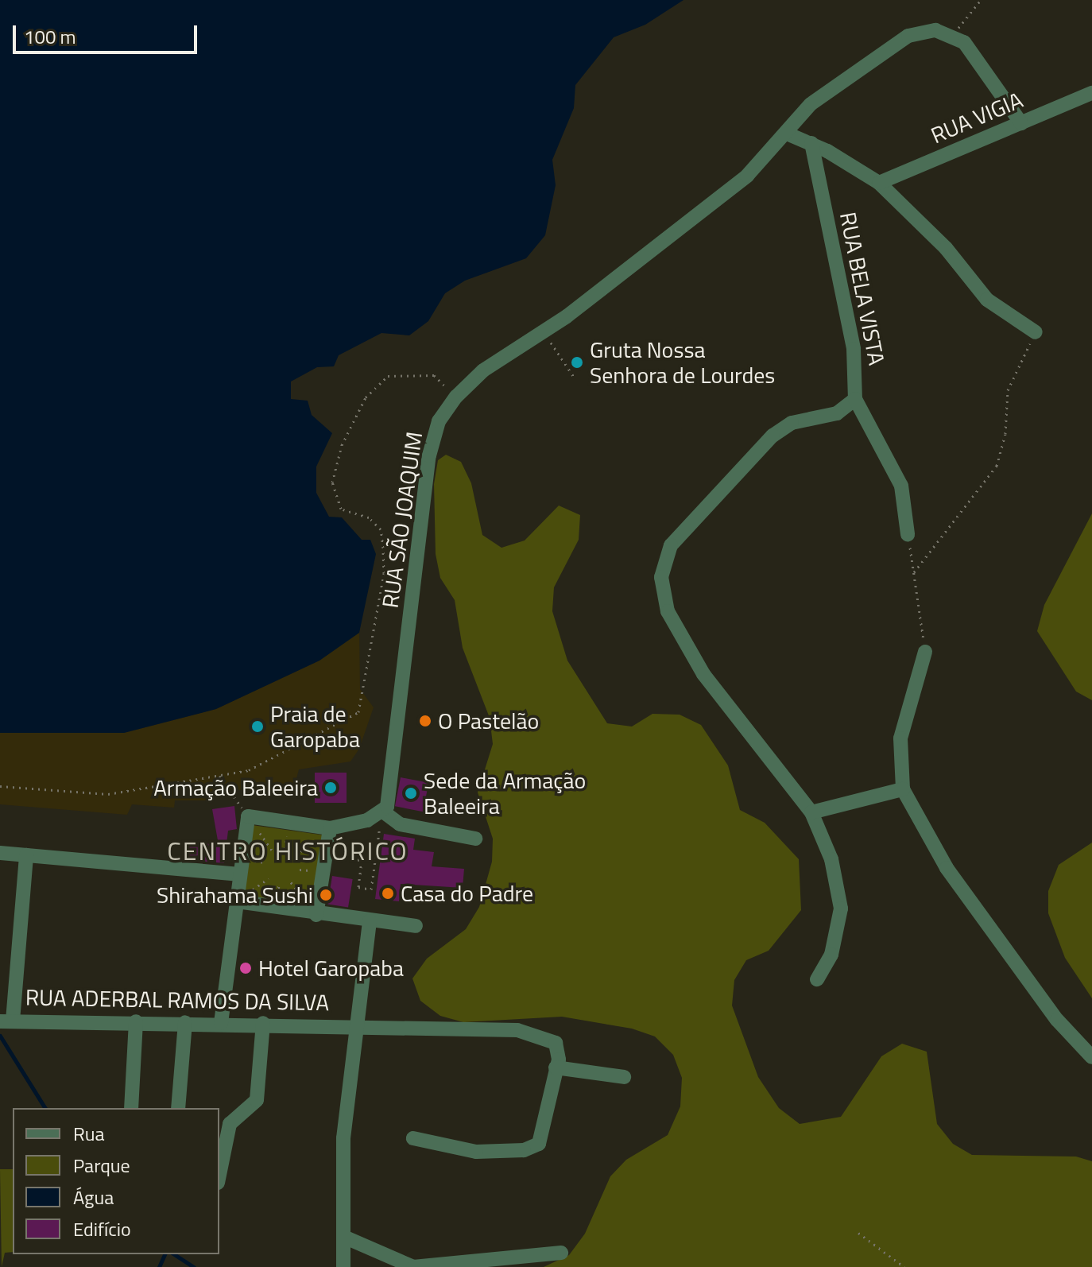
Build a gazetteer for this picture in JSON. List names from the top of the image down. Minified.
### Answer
{"streets":{"street":["RUA VIGIA","RUA BELA VISTA","RUA SÃO JOAQUIM","RUA ADERBAL RAMOS DA SILVA"]},"districts":["CENTRO HISTÓRICO"],"places":["Gruta Nossa Senhora de Lourdes","O Pastelão","Praia de Garopaba","Armação Baleeira","Sede da Armação Baleeira","Casa do Padre","Shirahama Sushi","Hotel Garopaba"],"legend":["Rua","Parque","Água","Edifício"],"scale_bar":"100 m"}
